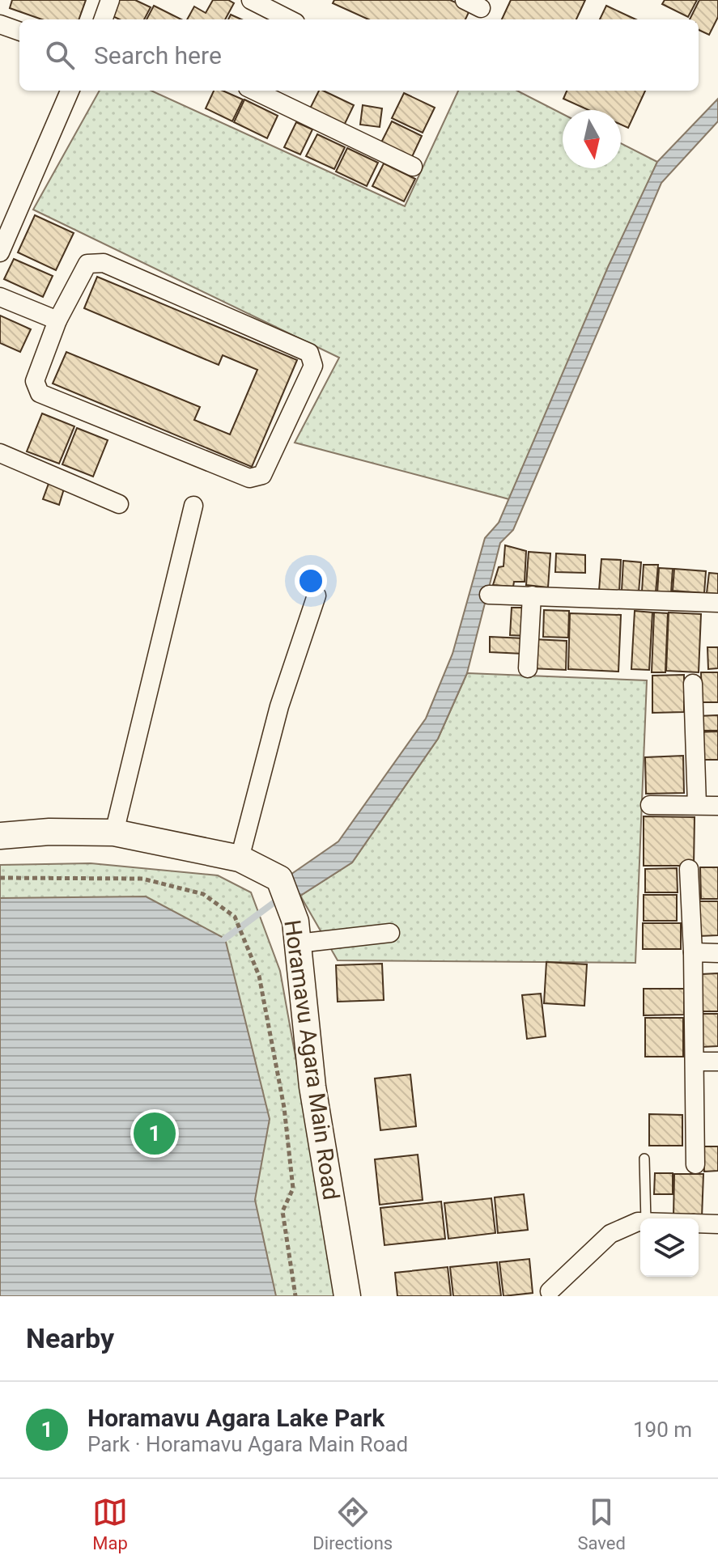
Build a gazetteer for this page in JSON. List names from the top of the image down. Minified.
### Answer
{"streets":{"street":["Horamavu Agara Main Road"]},"north":"bottom","page":{"search":"Search here","pins":"1","heading":"Nearby","list":[{"mark":"1","name":"Horamavu Agara Lake Park","note":"Park · Horamavu Agara Main Road","value":"190 m"}],"nav":["Map","Directions","Saved"]}}
